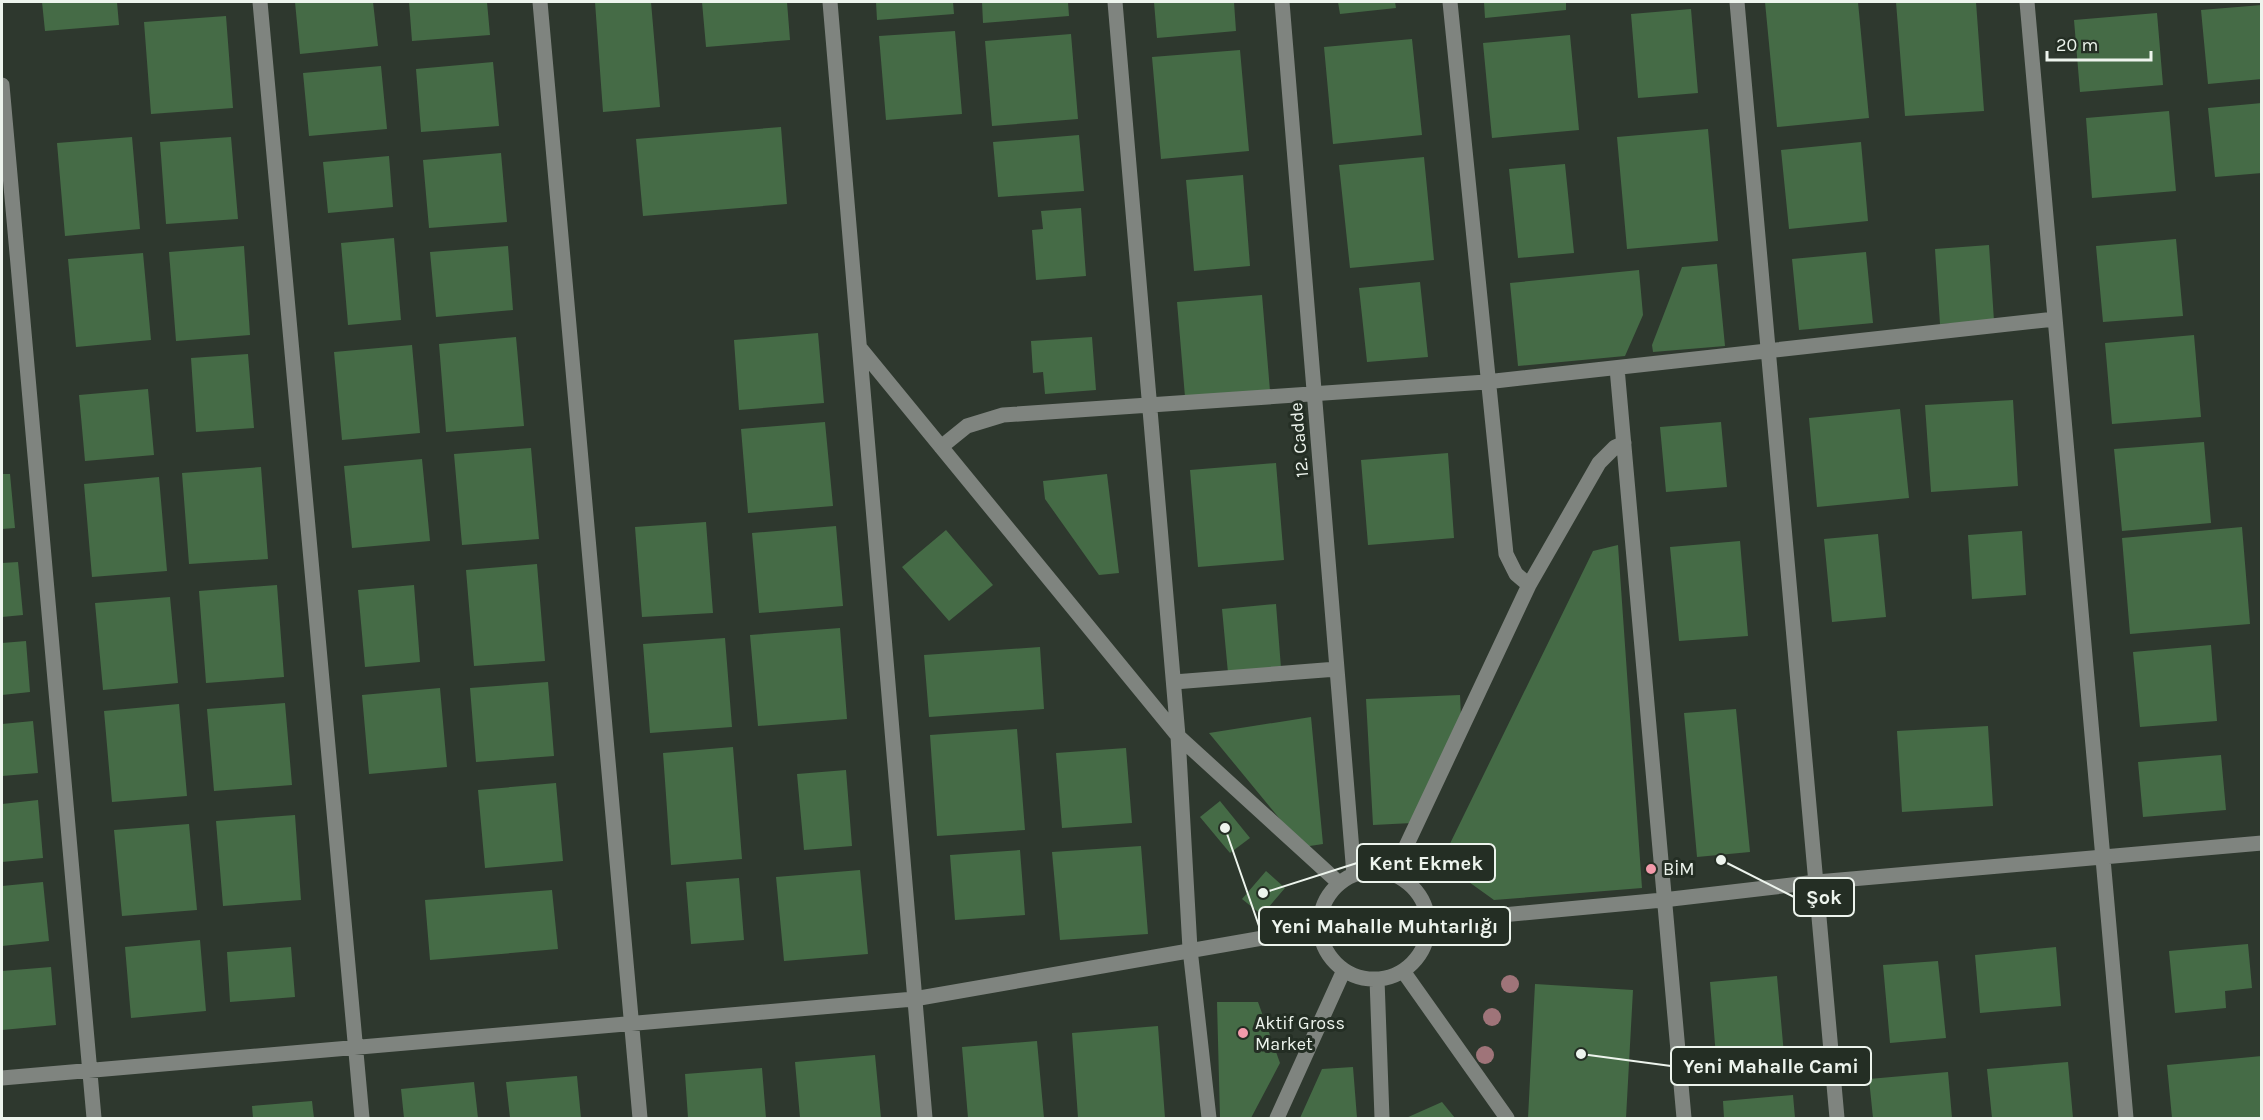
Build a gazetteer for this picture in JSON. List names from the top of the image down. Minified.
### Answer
{"streets":{"street":["12. Cadde"]},"places":["Yeni Mahalle Muhtarlığı","Şok","BİM","Kent Ekmek","Aktif Gross Market","Yeni Mahalle Cami"],"scale_bar":"20 m"}
